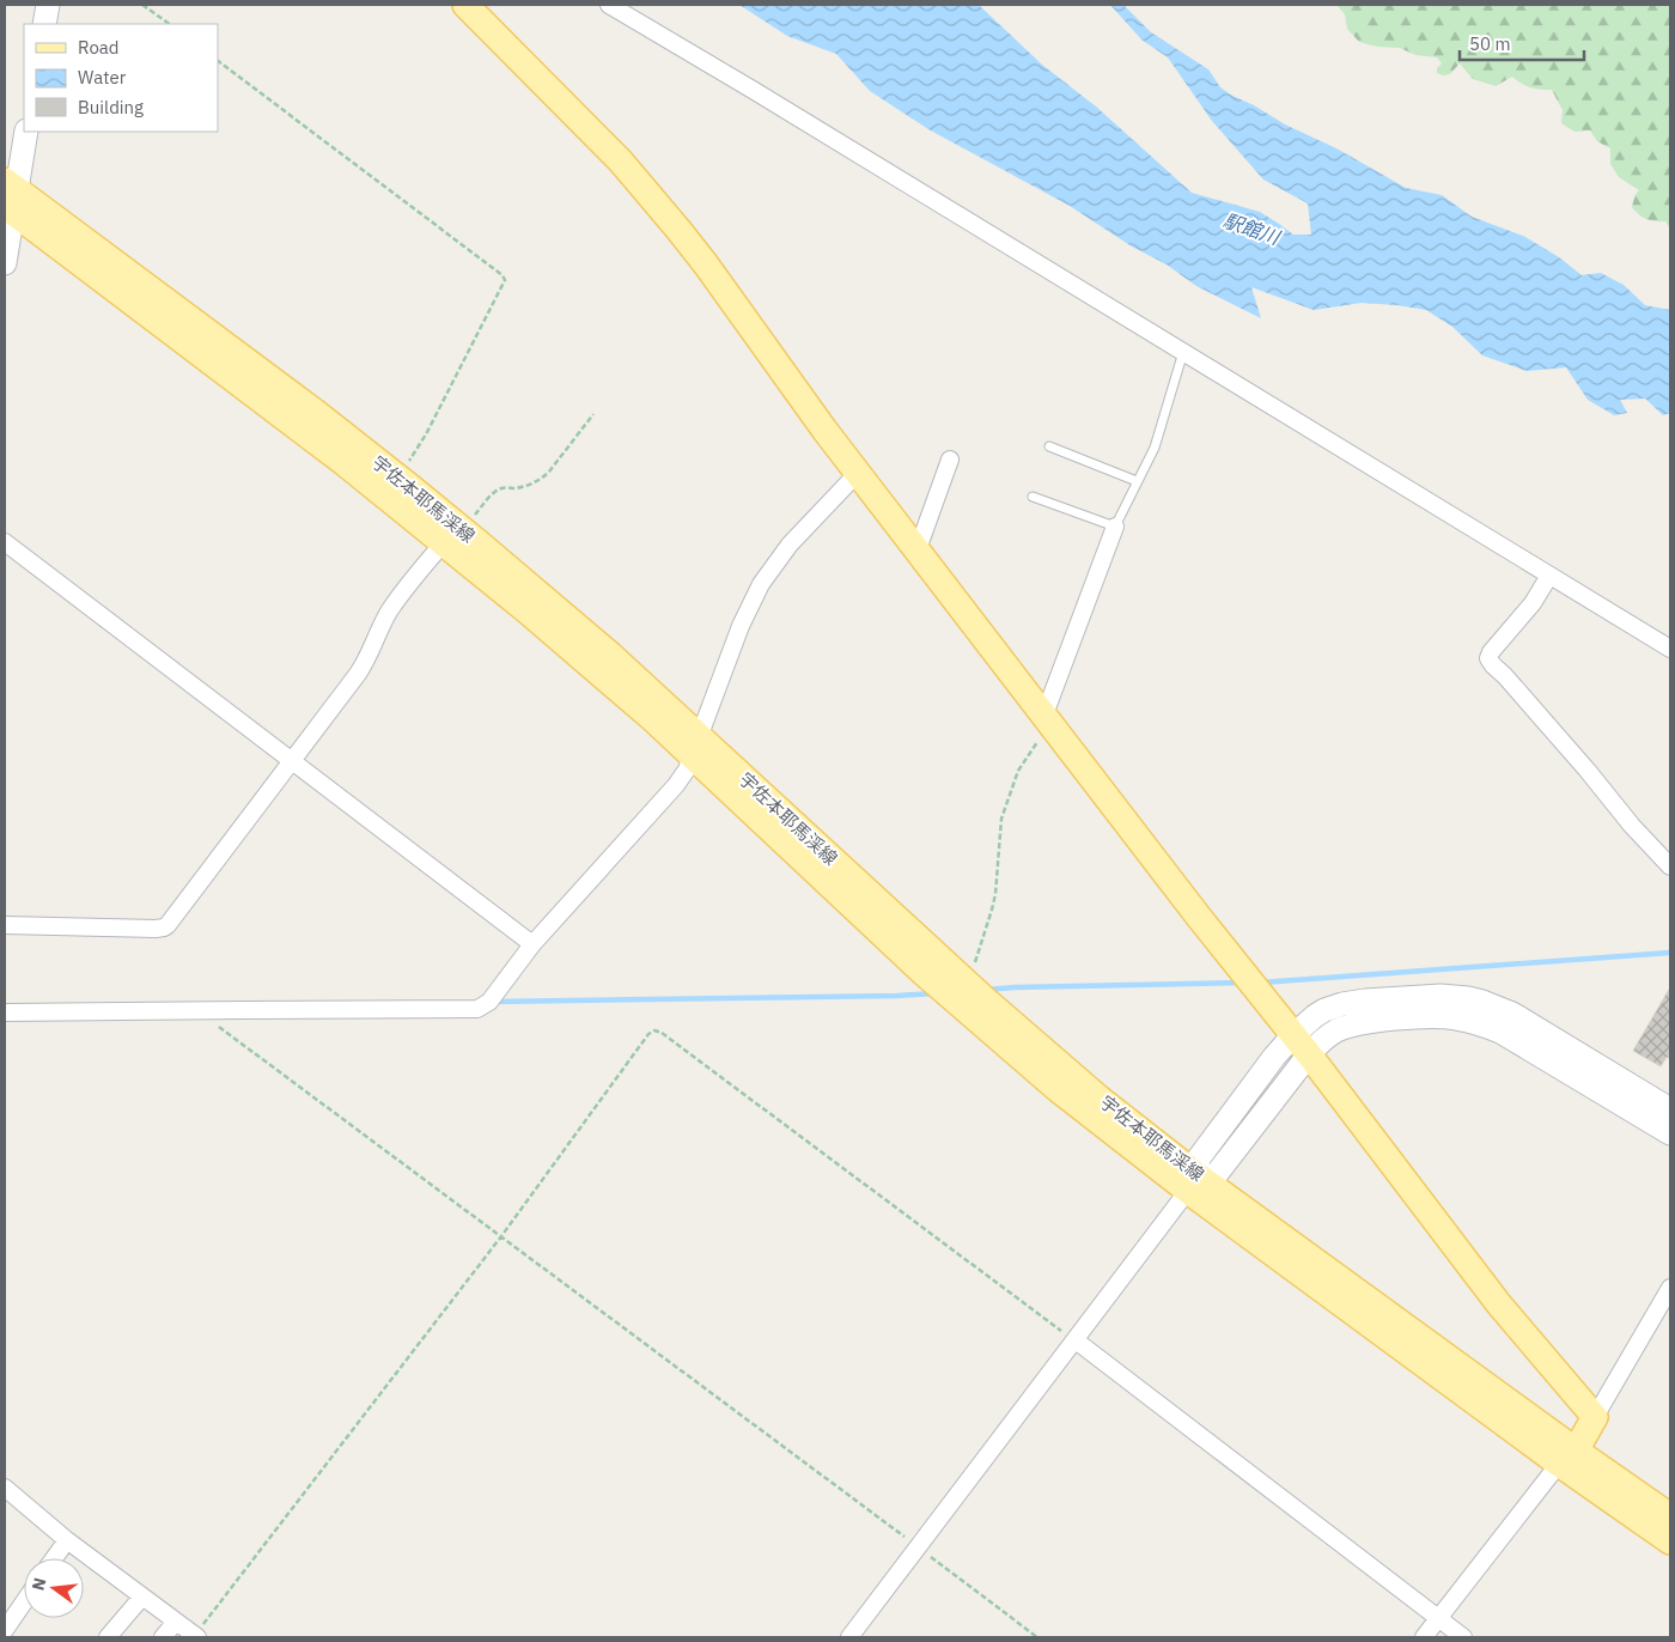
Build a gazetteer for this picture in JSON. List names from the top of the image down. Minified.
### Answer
{"streets":{"main road":["宇佐本耶馬渓線"]},"water":["駅館川"],"legend":["Road","Water","Building"],"scale_bar":"50 m","north":"left"}
